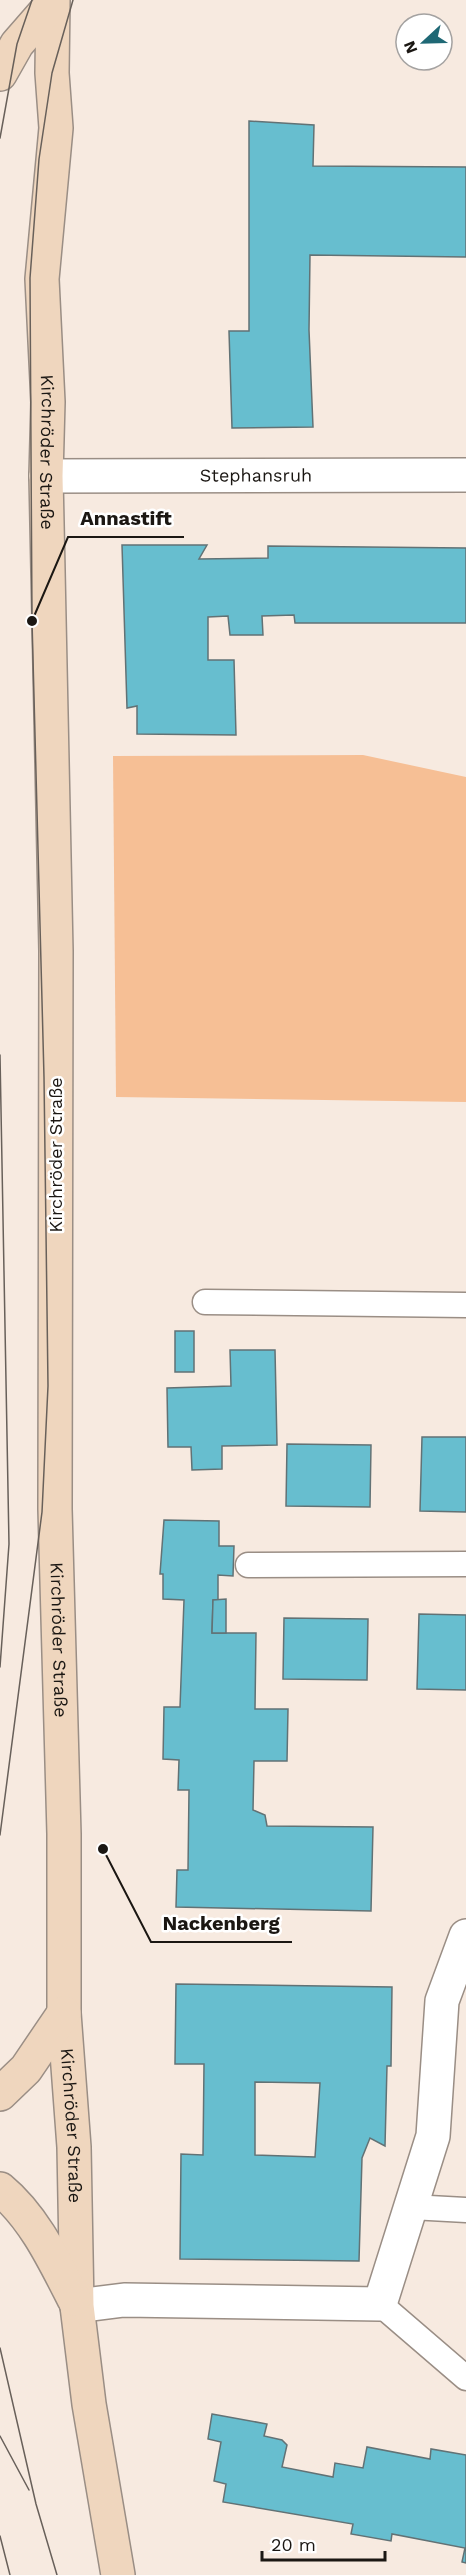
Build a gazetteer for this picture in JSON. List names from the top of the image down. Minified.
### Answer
{"streets":{"main road":["Kirchröder Straße"],"street":["Stephansruh"]},"crossings":[["Kirchröder Straße","Stephansruh"]],"places":["Annastift","Nackenberg"],"scale_bar":"20 m","north":"left"}
